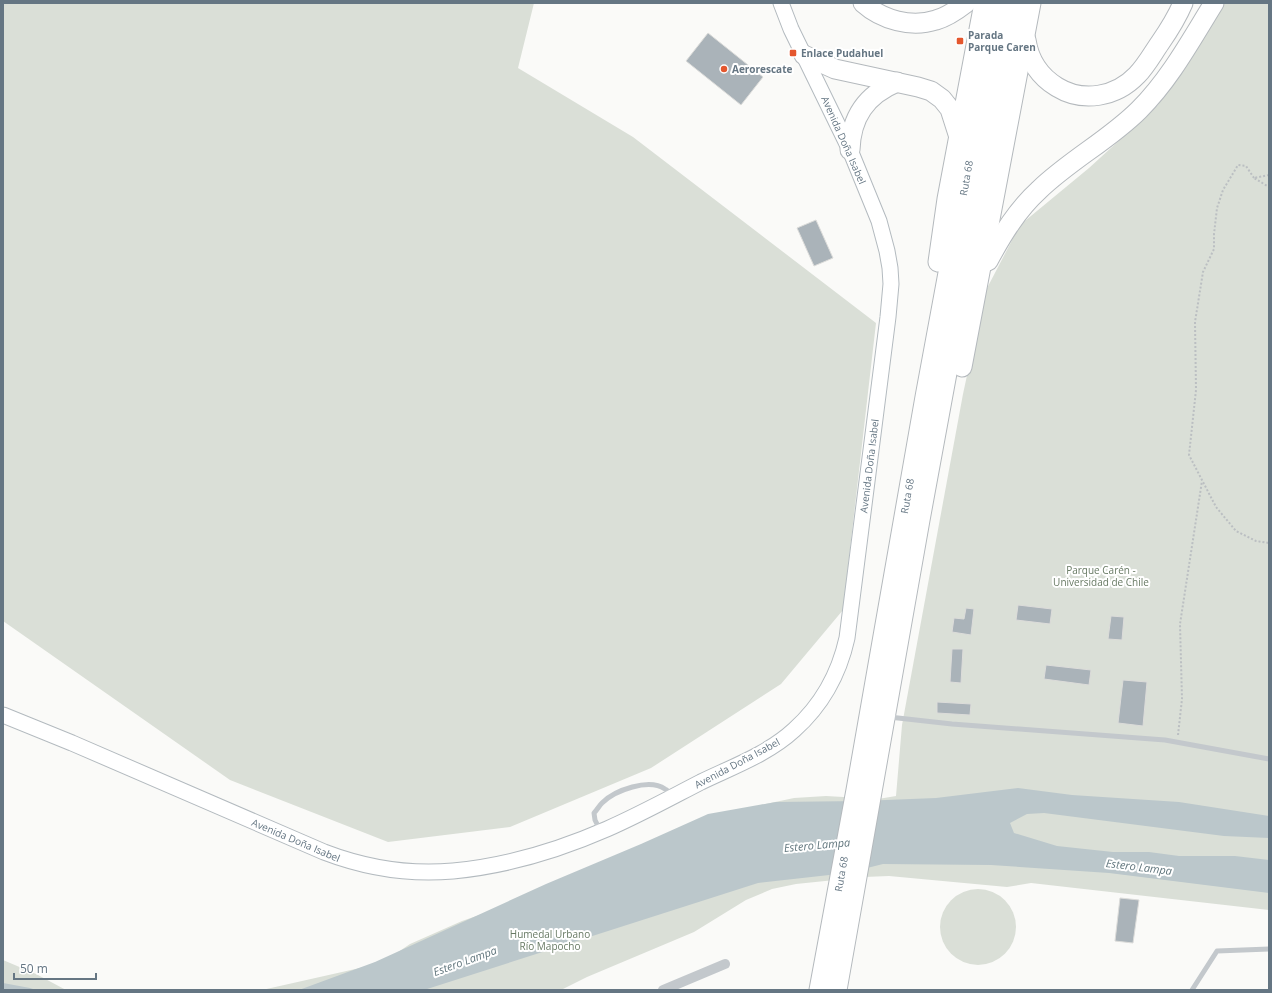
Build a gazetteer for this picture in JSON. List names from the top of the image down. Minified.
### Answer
{"streets":{"highway":["Ruta 68"],"street":["Avenida Doña Isabel"]},"water":["Estero Lampa"],"parks":["Parque Carén - Universidad de Chile","Humedal Urbano Río Mapocho"],"places":{"transit":["Parada Parque Caren","Enlace Pudahuel"],"other":["Aerorescate"]},"scale_bar":"50 m"}
